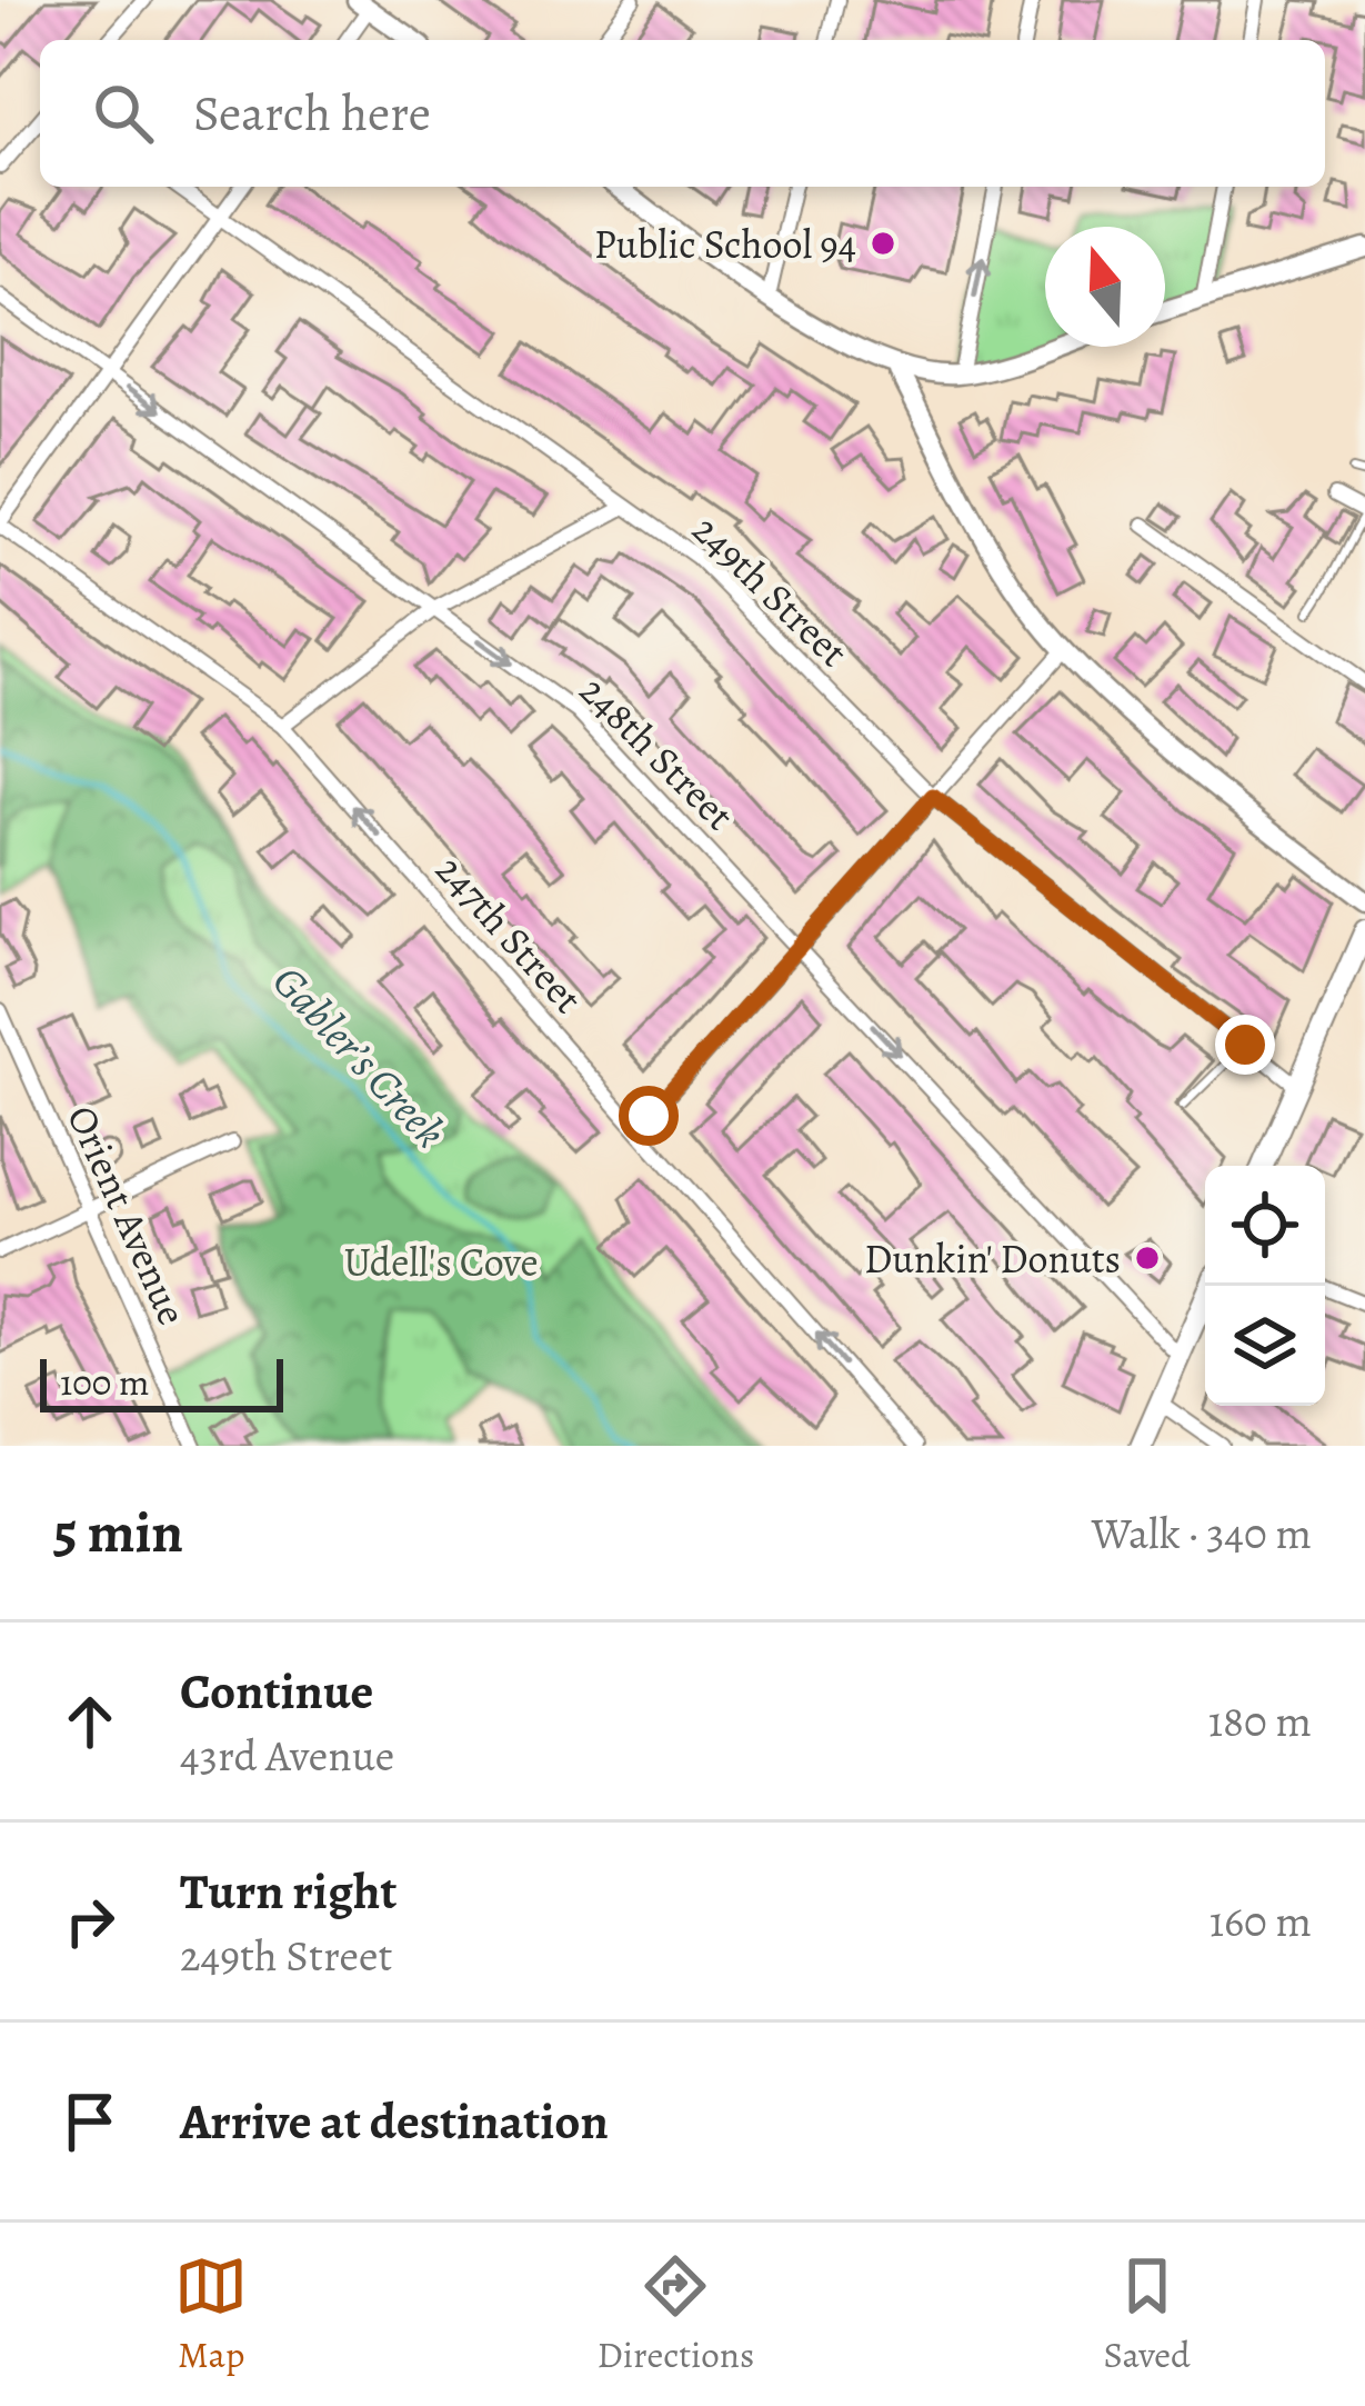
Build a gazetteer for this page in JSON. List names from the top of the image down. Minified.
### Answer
{"streets":{"street":["249th Street","248th Street","247th Street","Orient Avenue"]},"one_way":["248th Street","247th Street"],"water":["Gabler’s Creek"],"parks":["Udell's Cove"],"places":["Public School 94","Dunkin' Donuts"],"scale_bar":"100 m","north":"top","page":{"search":"Search here","scale":"100 m","heading":["5 min","Walk · 340 m"],"list":[["Continue","43rd Avenue","180 m"],["Turn right","249th Street","160 m"],"Arrive at destination"],"nav":["Map","Directions","Saved"]}}
